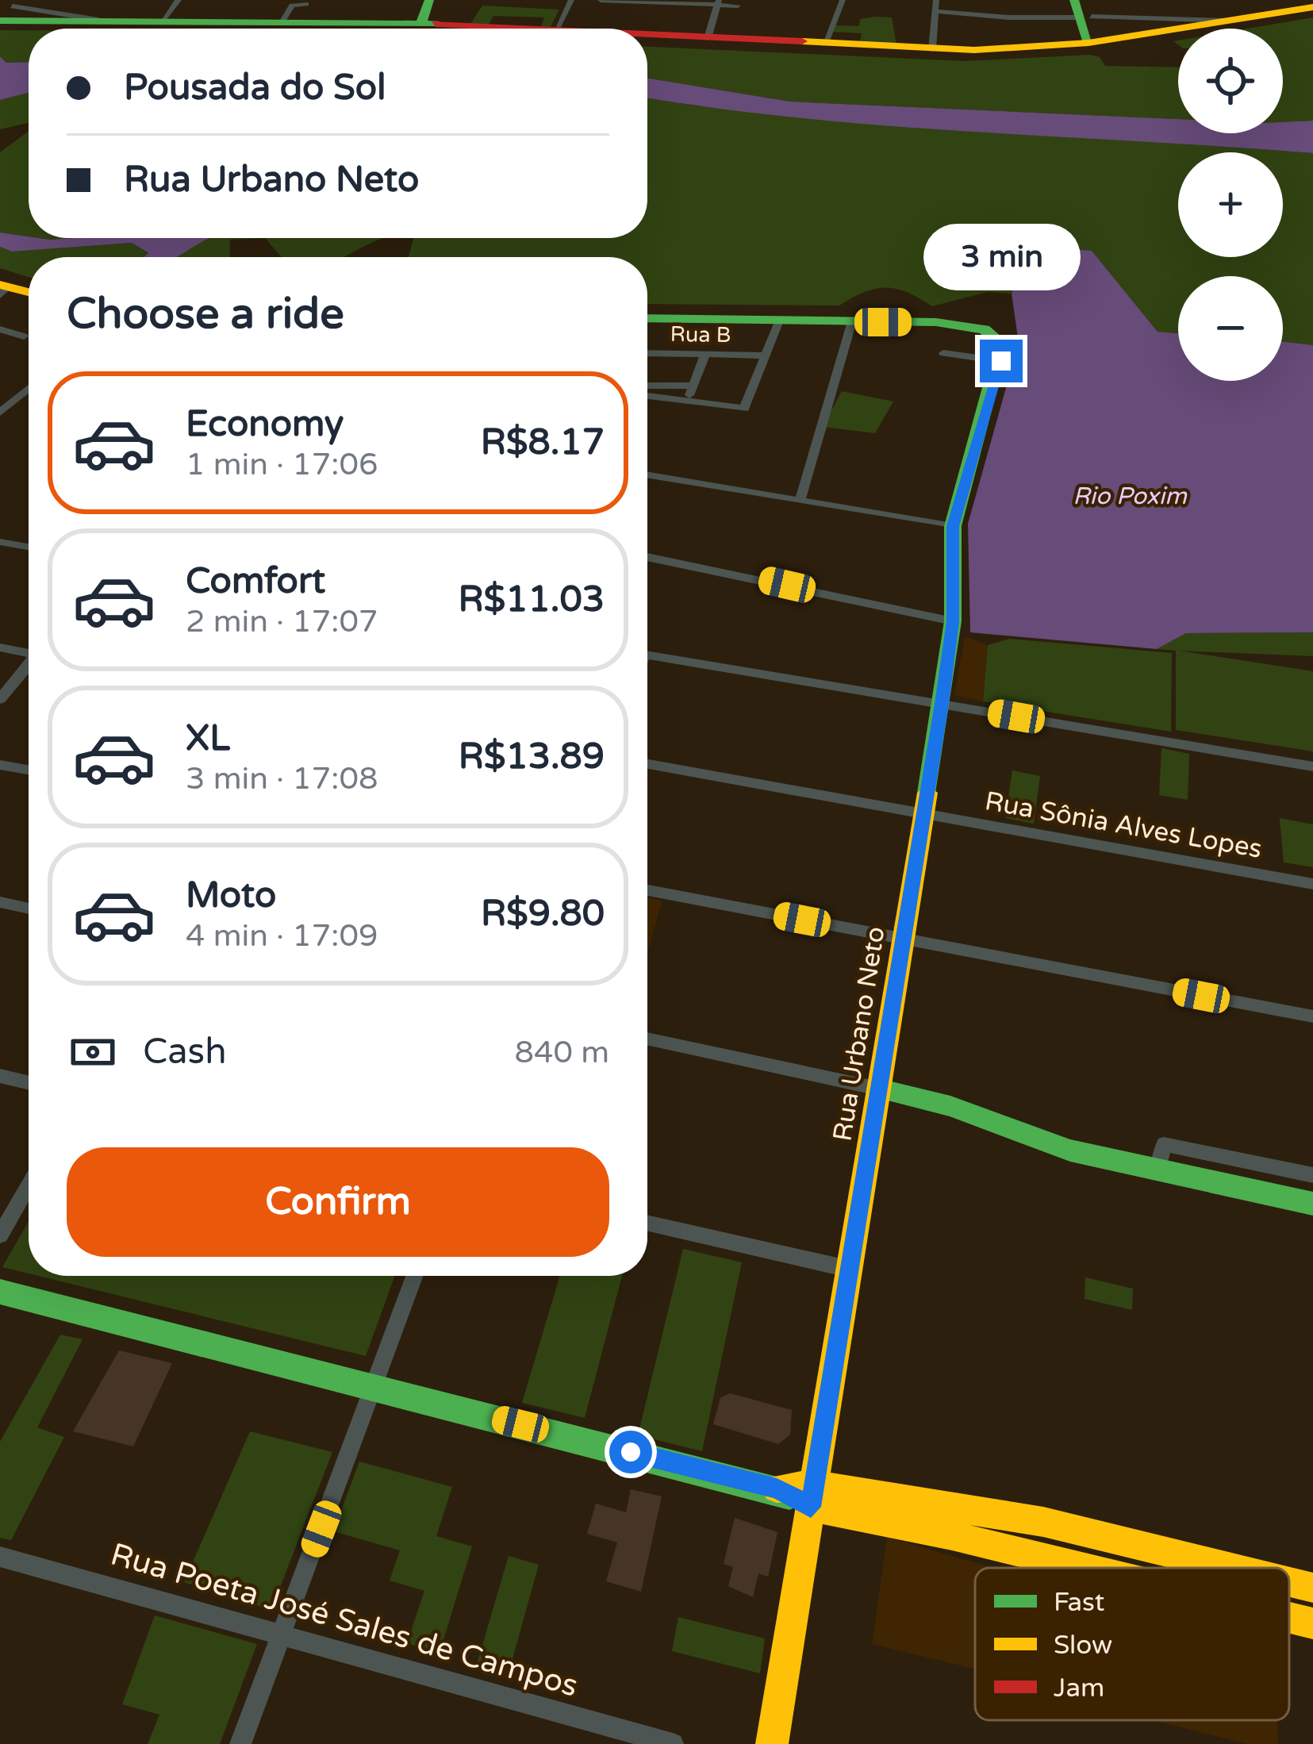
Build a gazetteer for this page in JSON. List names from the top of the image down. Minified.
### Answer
{"streets":{"main road":["Rua Urbano Neto"],"street":["Rua B","Rua Sônia Alves Lopes","Rua Poeta José Sales de Campos"]},"crossings":[["Rua Sônia Alves Lopes","Rua Urbano Neto"]],"water":["Rio Poxim"],"legend":["Fast","Slow","Jam"],"page":{"map_buttons":["+","−"],"banner":["Pousada do Sol","Rua Urbano Neto"],"bubble":"3 min","heading":"Choose a ride","list":[{"name":"Economy","note":"1 min · 17:06","value":"R$8.17"},{"name":"Comfort","note":"2 min · 17:07","value":"R$11.03"},{"name":"XL","note":"3 min · 17:08","value":"R$13.89"},{"name":"Moto","note":"4 min · 17:09","value":"R$9.80"}],"pay":["Cash","840 m"],"buttons":"Confirm"}}
